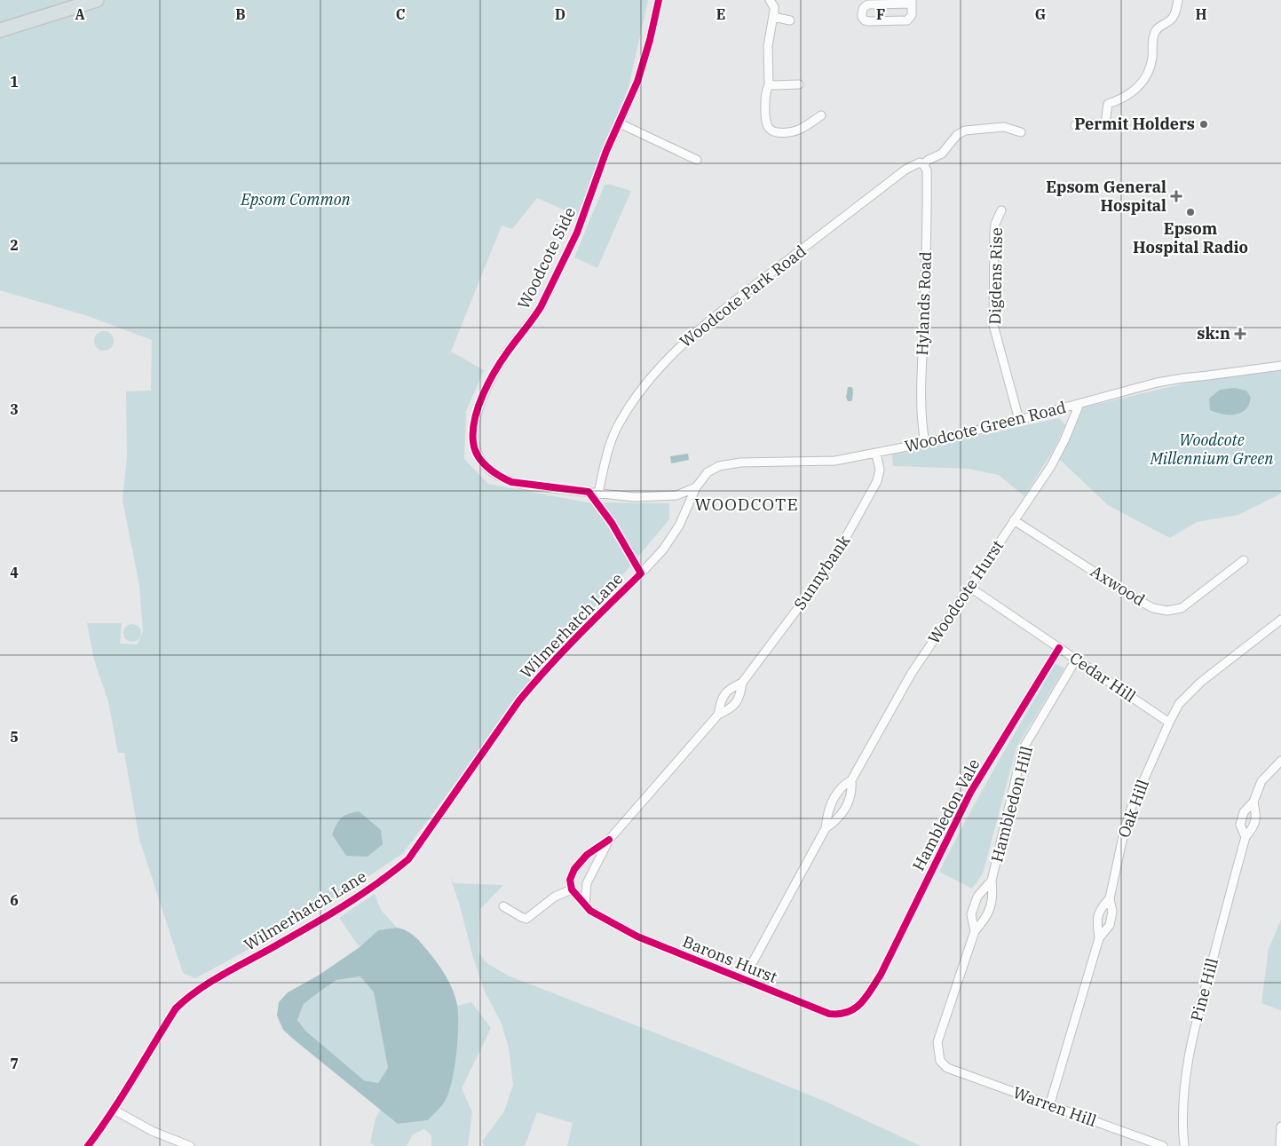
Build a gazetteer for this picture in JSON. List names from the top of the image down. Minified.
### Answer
{"streets":{"street":["Woodcote Side","Digdens Rise","Woodcote Park Road","Hylands Road","Woodcote Green Road","Sunnybank","Axwood","Woodcote Hurst","Wilmerhatch Lane","Cedar Hill","Hambledon Hill","Oak Hill","Hambledon Vale","Barons Hurst","Pine Hill","Warren Hill"]},"crossings":[["Woodcote Side","Woodcote Park Road"],["Woodcote Side","Woodcote Green Road"],["Woodcote Side","Wilmerhatch Lane"],["Digdens Rise","Woodcote Green Road"],["Woodcote Park Road","Hylands Road"],["Hylands Road","Woodcote Green Road"],["Woodcote Green Road","Sunnybank"],["Woodcote Green Road","Woodcote Hurst"],["Woodcote Green Road","Wilmerhatch Lane"],["Sunnybank","Barons Hurst"],["Axwood","Woodcote Hurst"],["Woodcote Hurst","Cedar Hill"],["Woodcote Hurst","Barons Hurst"],["Cedar Hill","Hambledon Hill"],["Cedar Hill","Oak Hill"],["Cedar Hill","Hambledon Vale"],["Hambledon Hill","Warren Hill"],["Oak Hill","Warren Hill"],["Hambledon Vale","Barons Hurst"]],"districts":["WOODCOTE"],"parks":["Epsom Common","Woodcote Millennium Green"],"places":{"other":["Permit Holders","Epsom Hospital Radio"],"health":["Epsom General Hospital","sk:n"]},"grid":{"columns":["A","B","C","D","E","F","G","H"],"rows":["1","2","3","4","5","6","7"]}}
